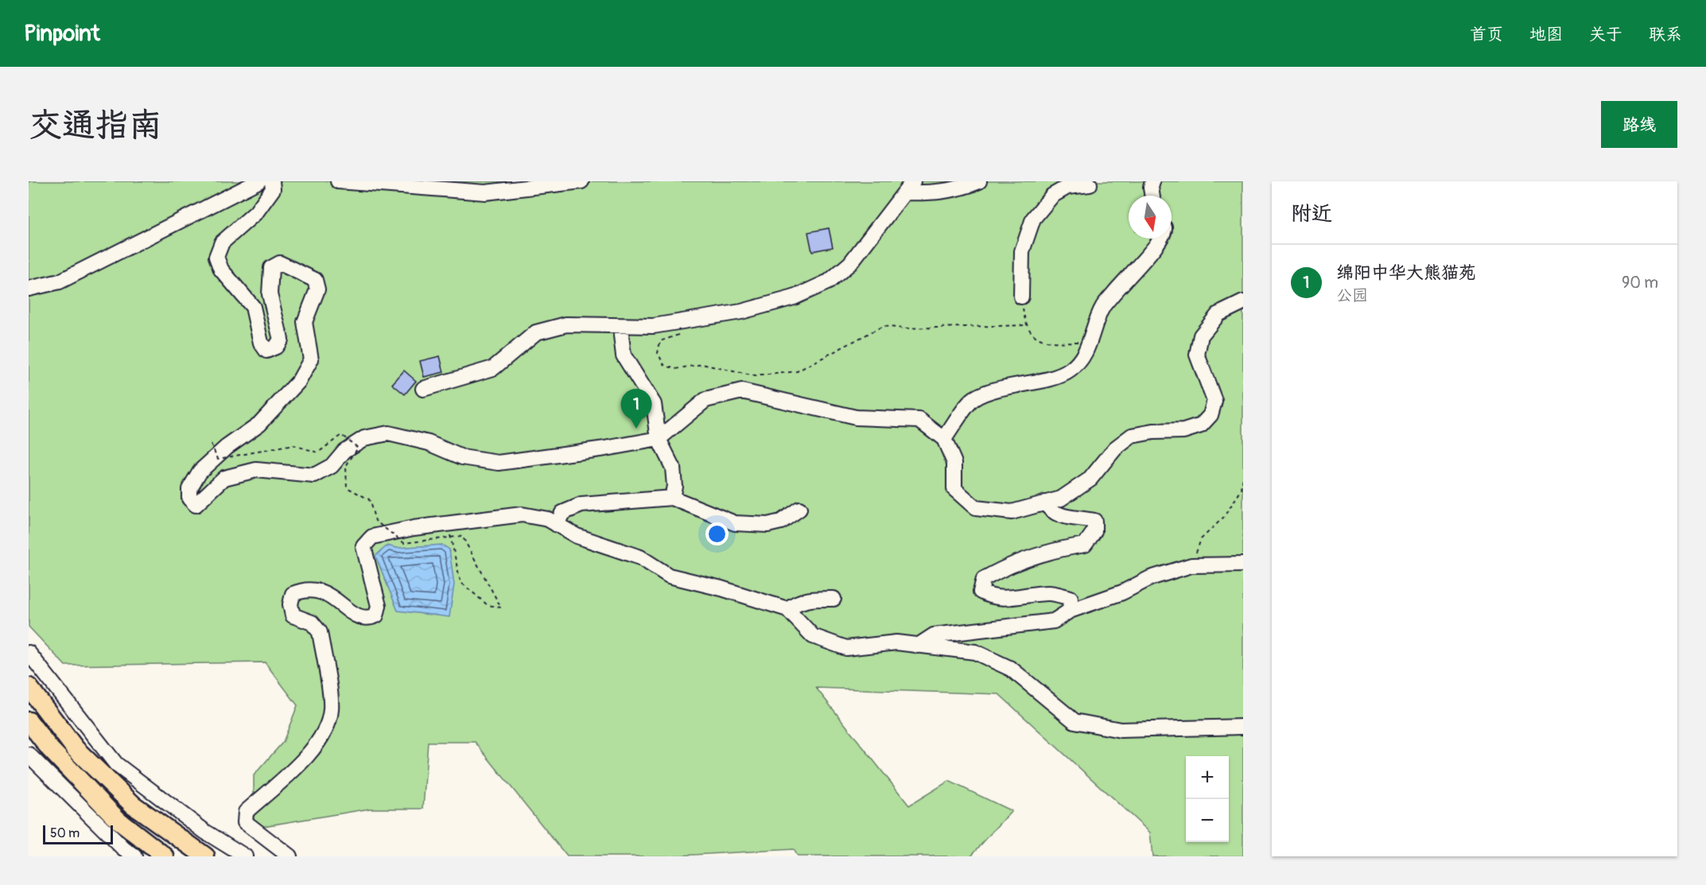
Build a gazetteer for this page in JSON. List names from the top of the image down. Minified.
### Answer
{"scale_bar":"50 m","north":"bottom","page":{"header":"Pinpoint","nav":["首页","地图","关于","联系"],"buttons":"路线","title":"交通指南","heading":"附近","list":[{"mark":"1","name":"绵阳中华大熊猫苑","note":"公园","value":"90 m"}],"pins":"1","map_buttons":["+","−"],"scale":"50 m"}}
